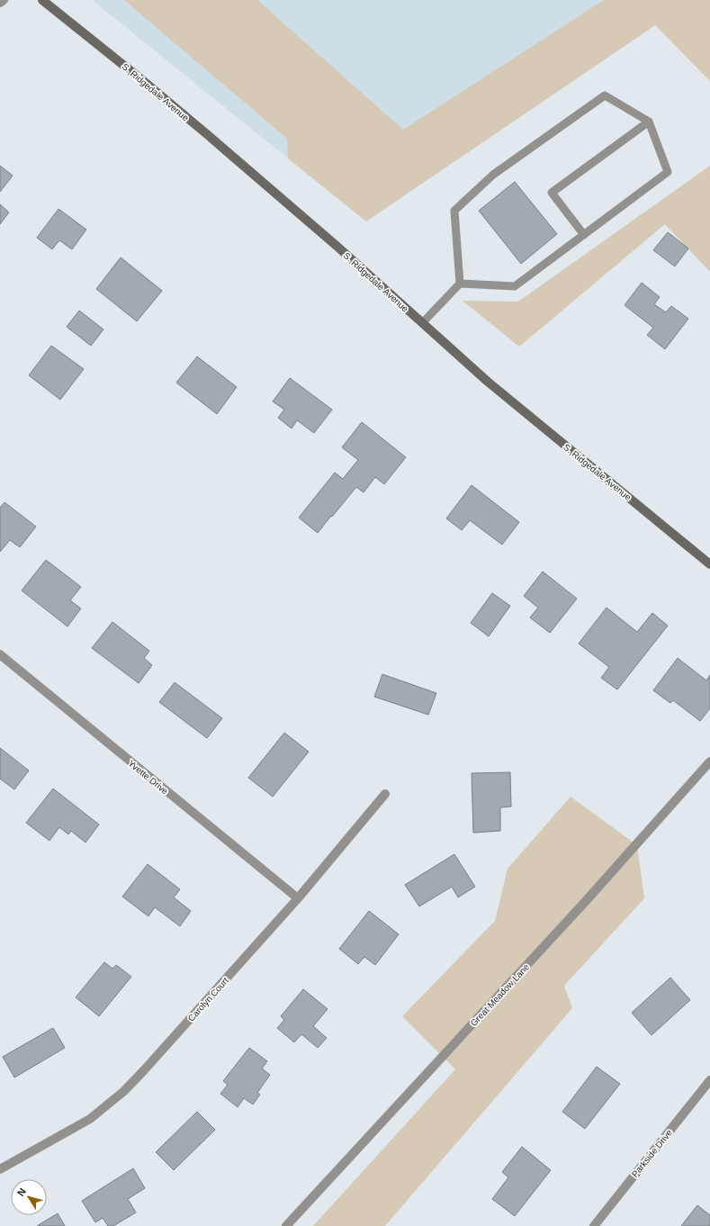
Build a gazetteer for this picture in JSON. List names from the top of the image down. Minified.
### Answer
{"streets":{"main road":["S. Ridgedale Avenue"],"street":["Yvette Drive","Great Meadow Lane","Carolyn Court","Parkside Drive"]},"crossings":[["Yvette Drive","Carolyn Court"]],"north":"top left"}
